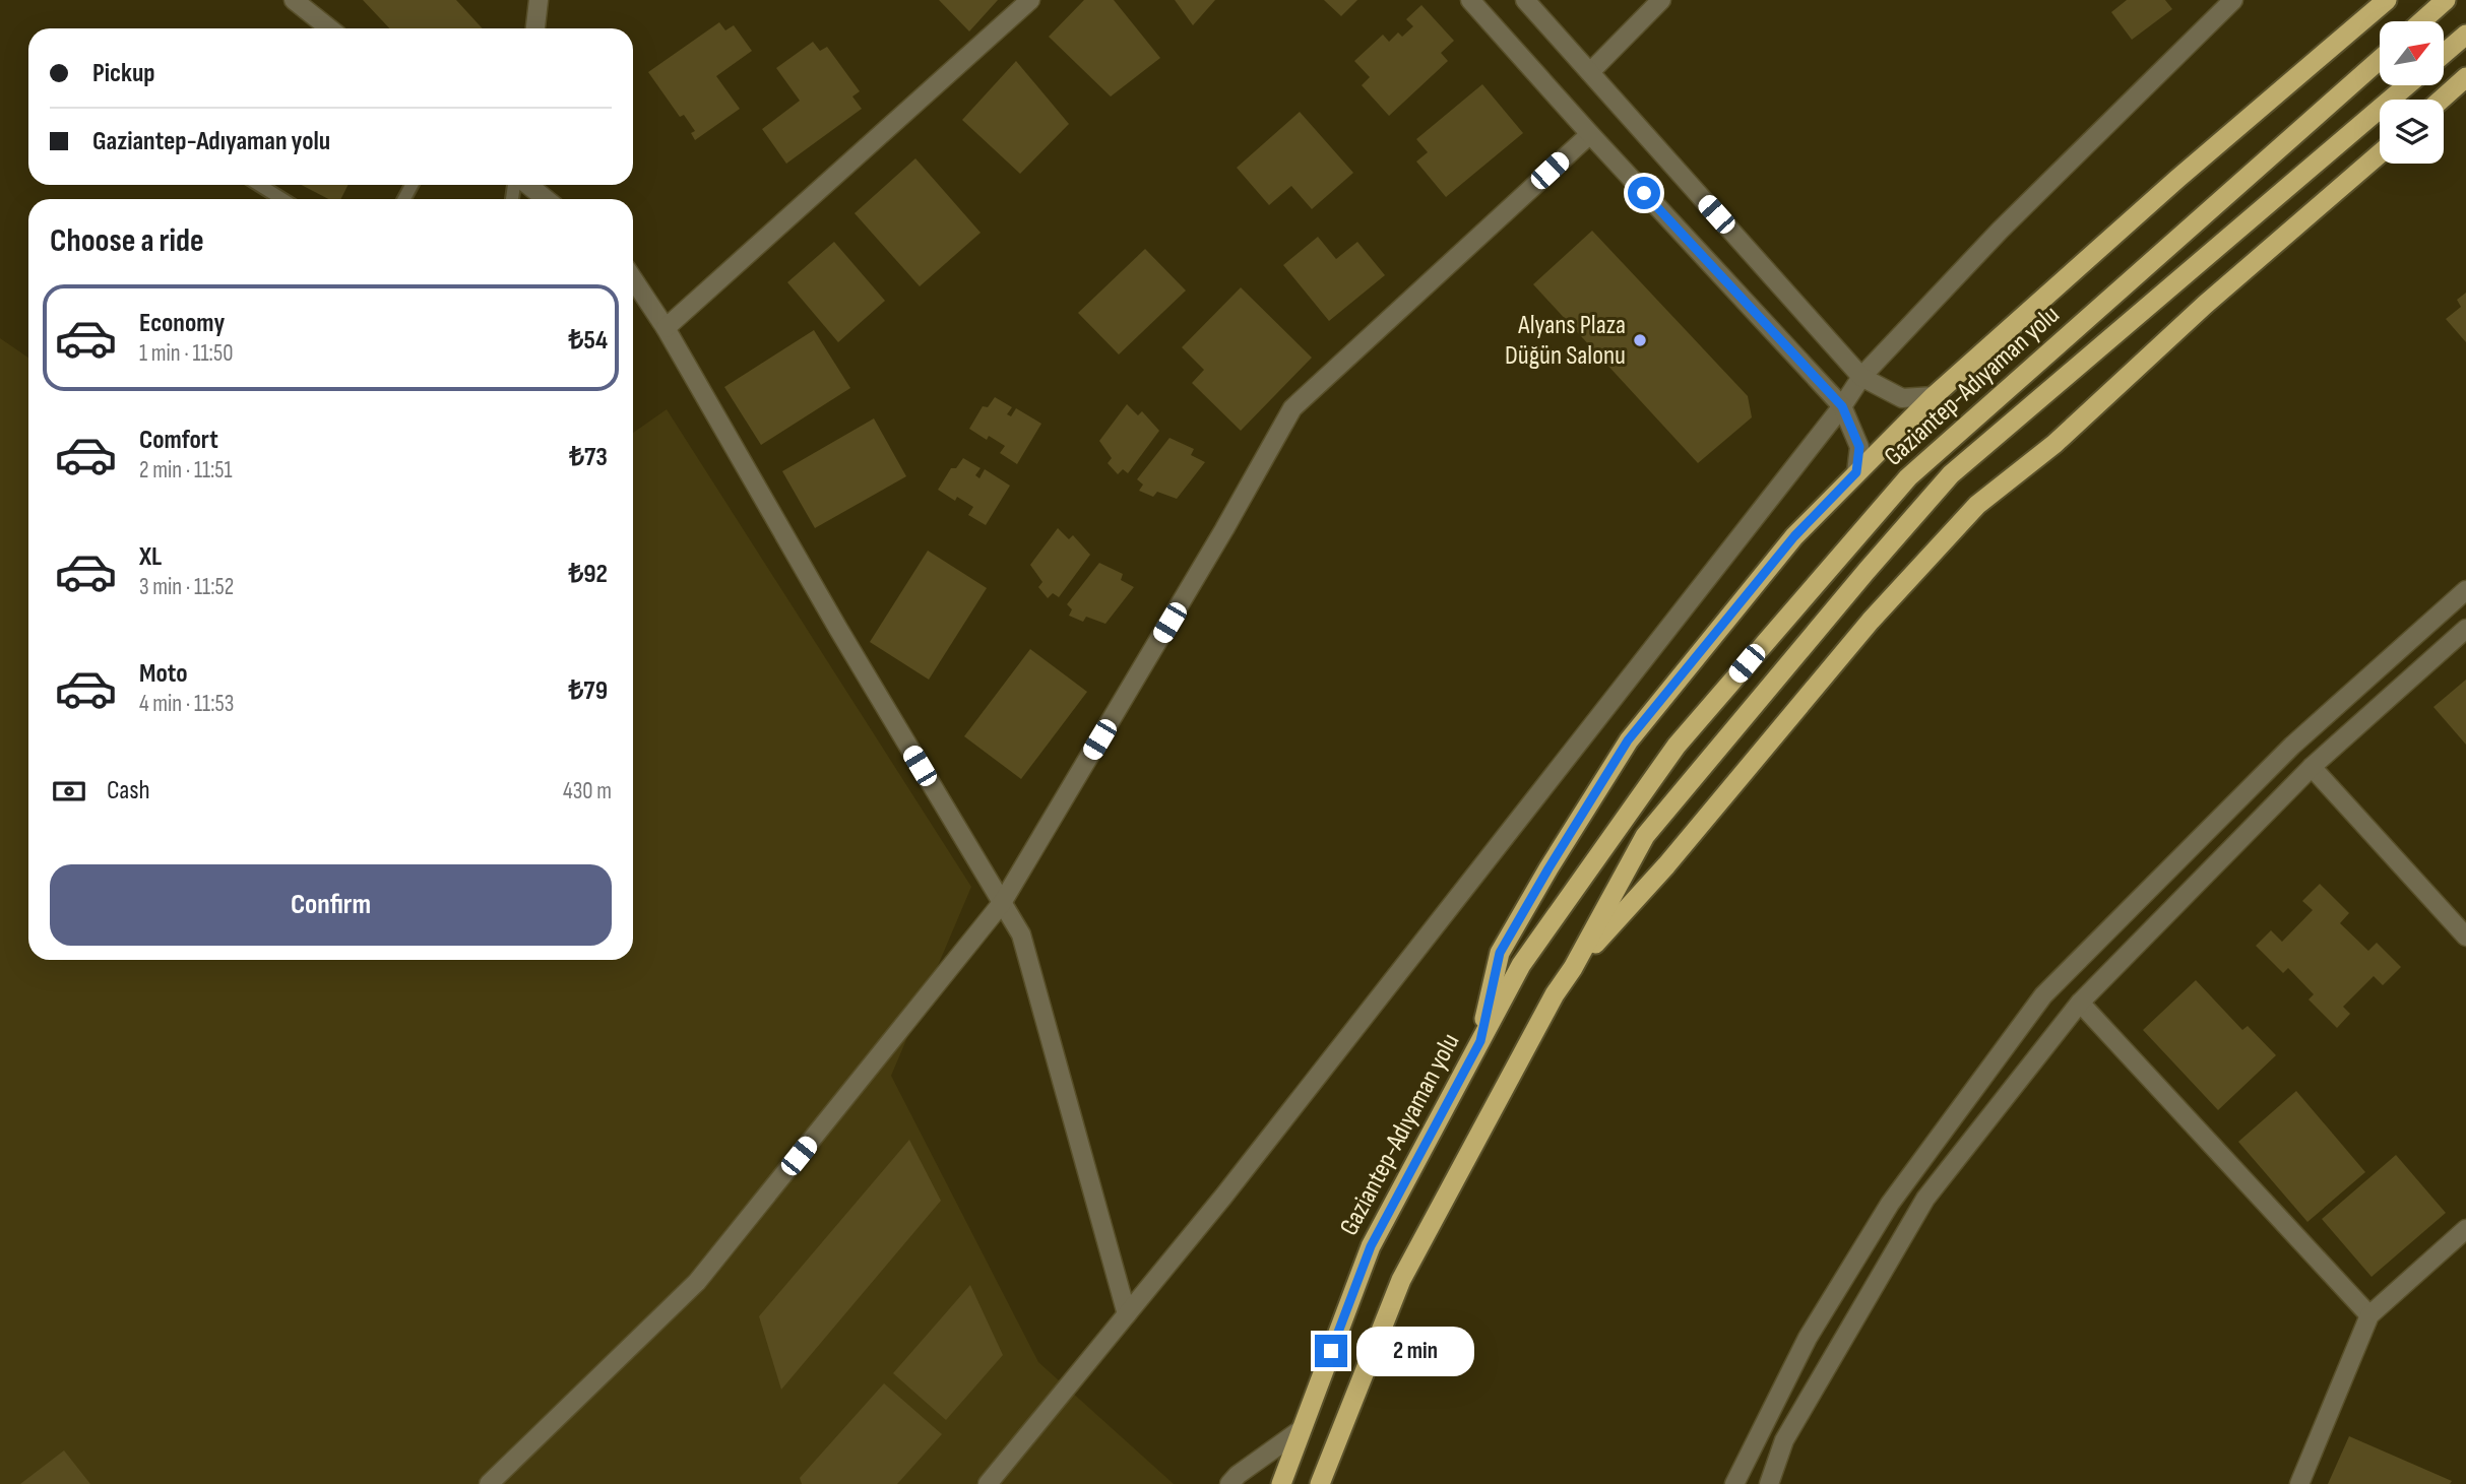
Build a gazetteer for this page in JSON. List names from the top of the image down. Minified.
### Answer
{"streets":{"highway":["Gaziantep-Adıyaman yolu"]},"places":["Alyans Plaza Düğün Salonu"],"north":"top right","page":{"banner":["Pickup","Gaziantep-Adıyaman yolu"],"heading":"Choose a ride","list":[{"name":"Economy","note":"1 min · 11:50","value":"₺54"},{"name":"Comfort","note":"2 min · 11:51","value":"₺73"},{"name":"XL","note":"3 min · 11:52","value":"₺92"},{"name":"Moto","note":"4 min · 11:53","value":"₺79"}],"pay":["Cash","430 m"],"buttons":"Confirm","bubble":"2 min"}}
